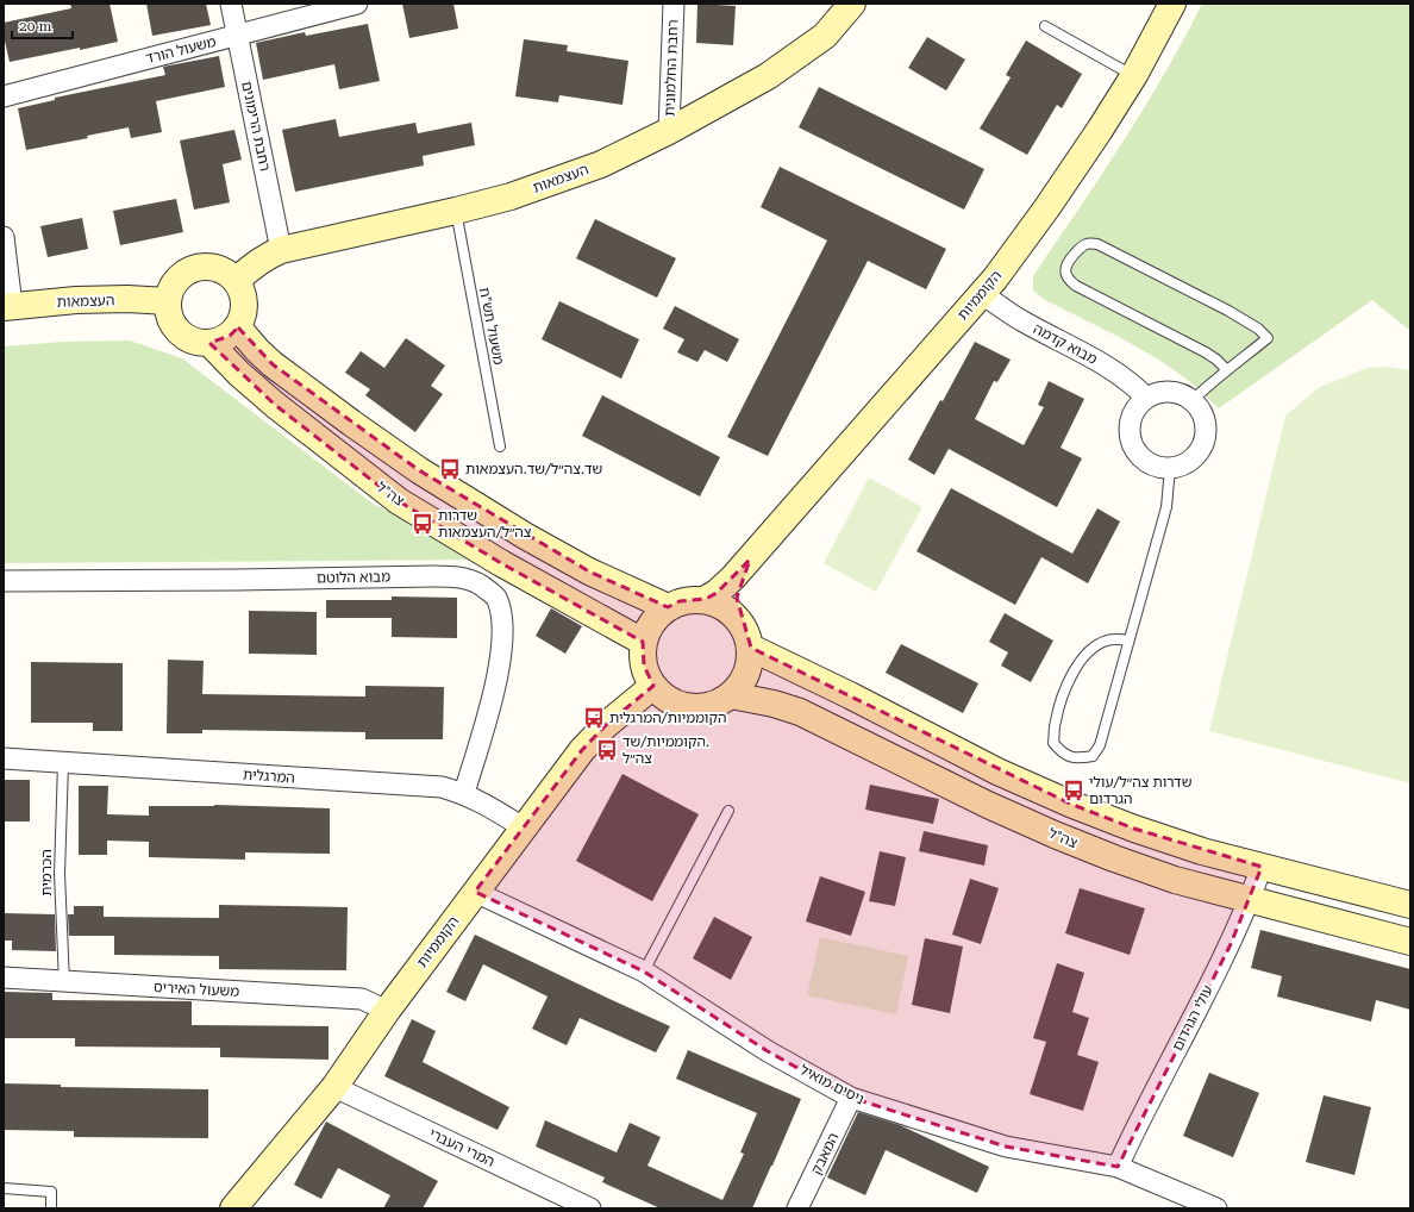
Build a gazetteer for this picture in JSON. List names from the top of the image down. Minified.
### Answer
{"streets":{"street":["משעול הורד","רחבת החלמונית","רחבת הרימונים","העצמאות","הקוממיות","מבוא קדמה","צה\"ל","מבוא הלוטם","המרגלית","משעול האיריס","עולי הגרדום","ניסים מואיל","המרי העברי","המאבק"],"lane":["משעול תש\"ח","הכרמית"]},"crossings":[["משעול הורד","רחבת הרימונים"],["רחבת החלמונית","העצמאות"],["רחבת הרימונים","העצמאות"],["העצמאות","משעול תש\"ח"],["העצמאות","צה\"ל"],["הקוממיות","מבוא קדמה"],["הקוממיות","צה\"ל"],["הקוממיות","המרגלית"],["הקוממיות","משעול האיריס"],["הקוממיות","ניסים מואיל"],["הקוממיות","המרי העברי"],["צה\"ל","עולי הגרדום"],["מבוא הלוטם","המרגלית"],["המרגלית","הכרמית"],["הכרמית","משעול האיריס"],["עולי הגרדום","ניסים מואיל"],["ניסים מואיל","המאבק"]],"places":{"bus stop":["שד.צה״ל/שד.העצמאות","שדרות צה״ל/העצמאות","הקוממיות/המרגלית","הקוממיות/שד. צה״ל","שדרות צה״ל/עולי הגרדום"]},"scale_bar":"20 m"}
